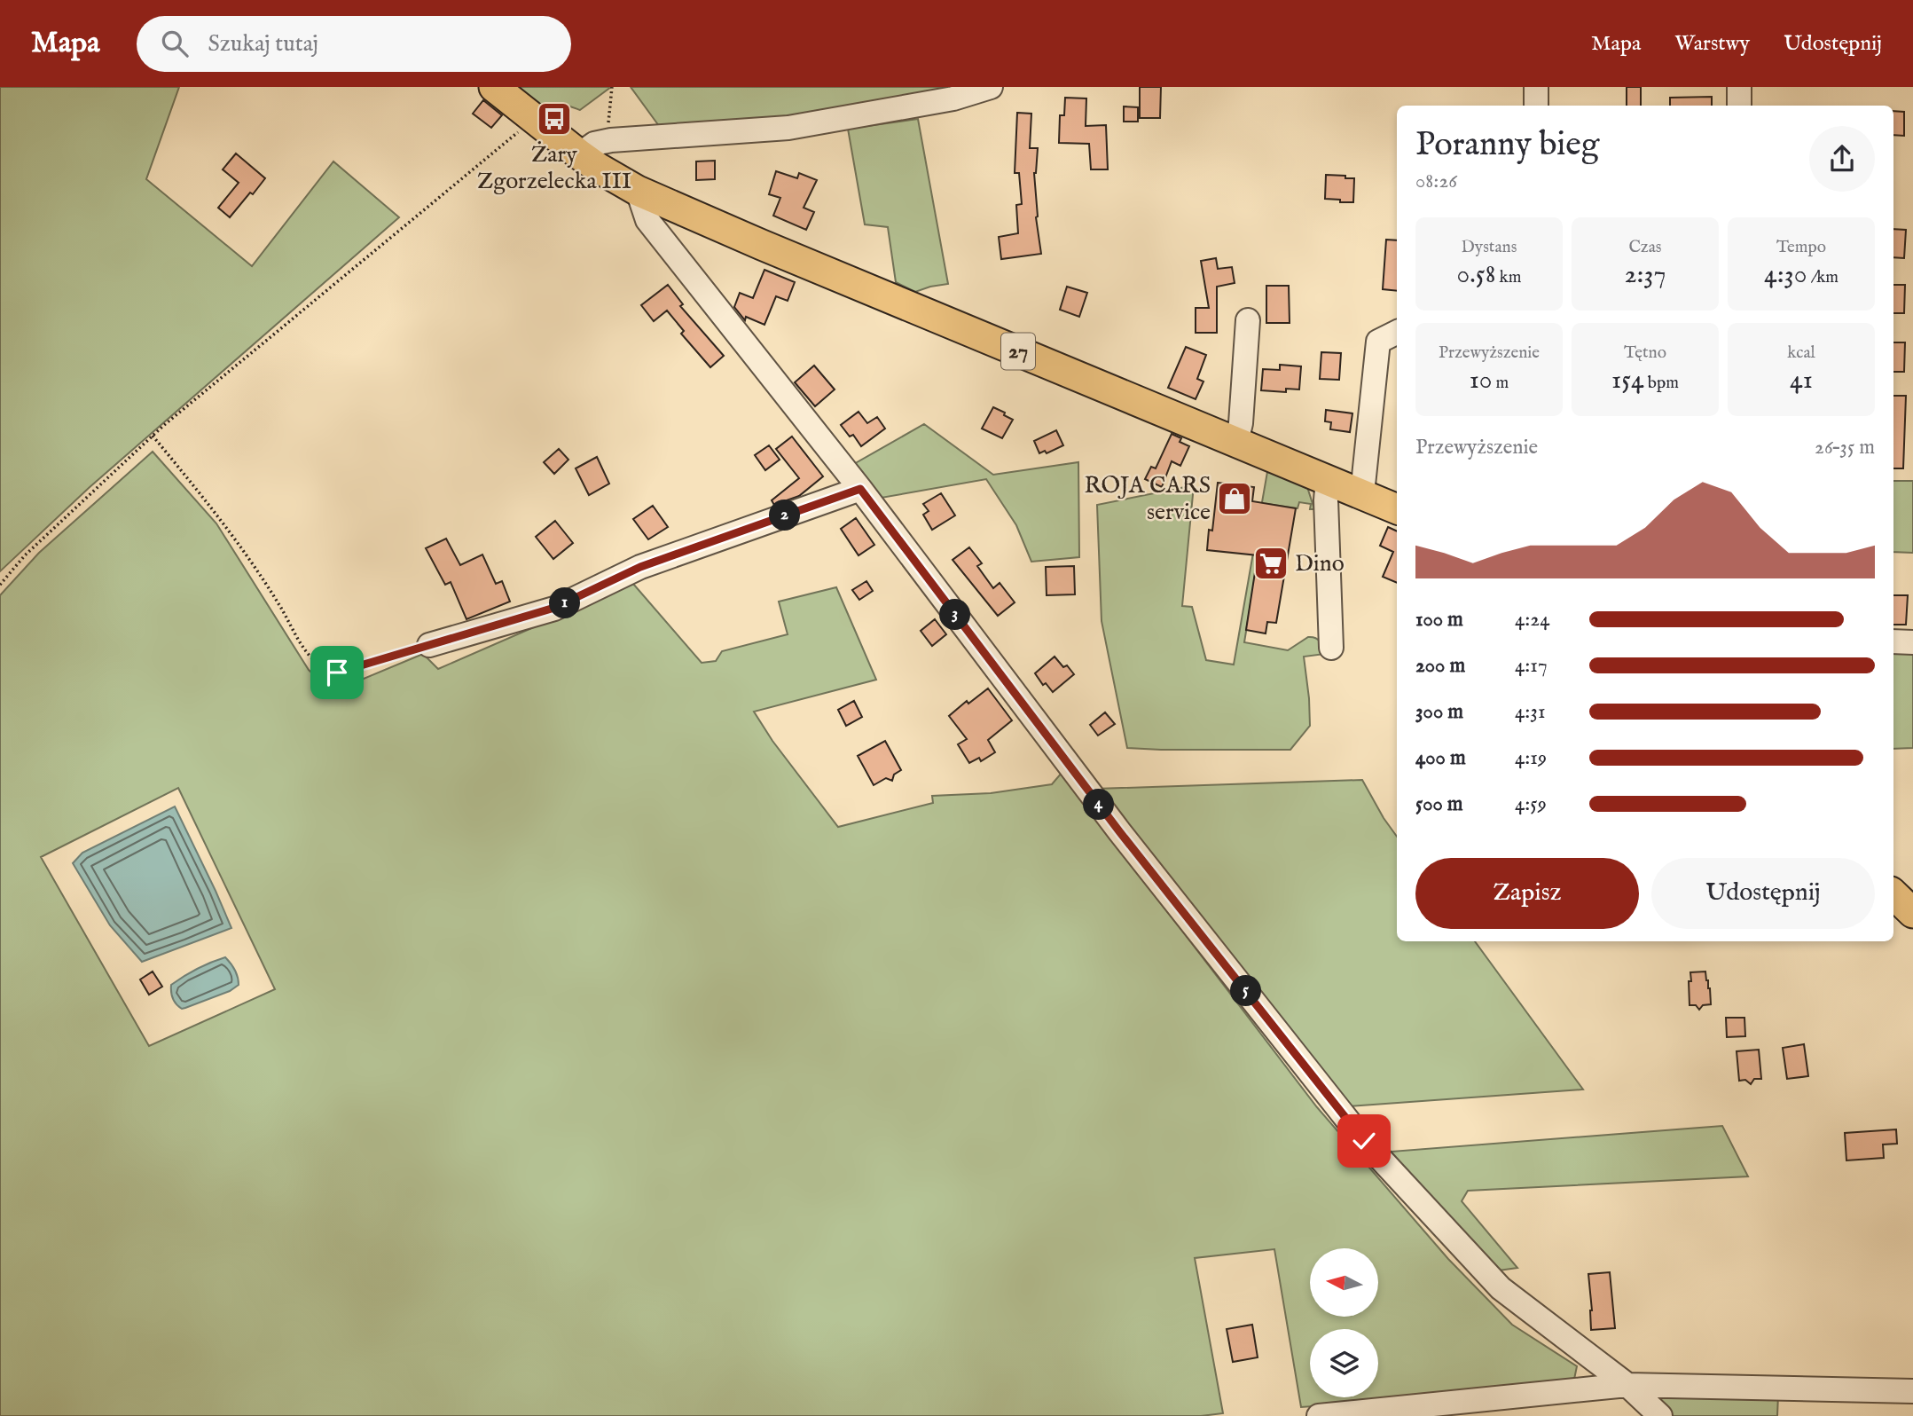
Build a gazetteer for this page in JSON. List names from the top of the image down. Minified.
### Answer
{"streets":{"main road":["27"]},"places":{"bus stop":["Żary Zgorzelecka III"],"shop":["ROJA CARS service"],"supermarket":["Dino"]},"north":"left","page":{"header":"Mapa","search":"Szukaj tutaj","nav":["Mapa","Warstwy","Udostępnij"],"heading":["Poranny bieg","08:26"],"stats":[["Dystans","0.58 km"],["Czas","2:37"],["Tempo","4:30 /km"],["Przewyższenie","10 m"],["Tętno","154 bpm"],["kcal","41"]],"chart":["Przewyższenie","26–35 m"],"pins":["2","1","3","4","5"],"list":[{"name":"100 m","note":"4:24"},{"name":"200 m","note":"4:17"},{"name":"300 m","note":"4:31"},{"name":"400 m","note":"4:19"},{"name":"500 m","note":"4:59"}],"buttons":["Zapisz","Udostępnij"]}}
